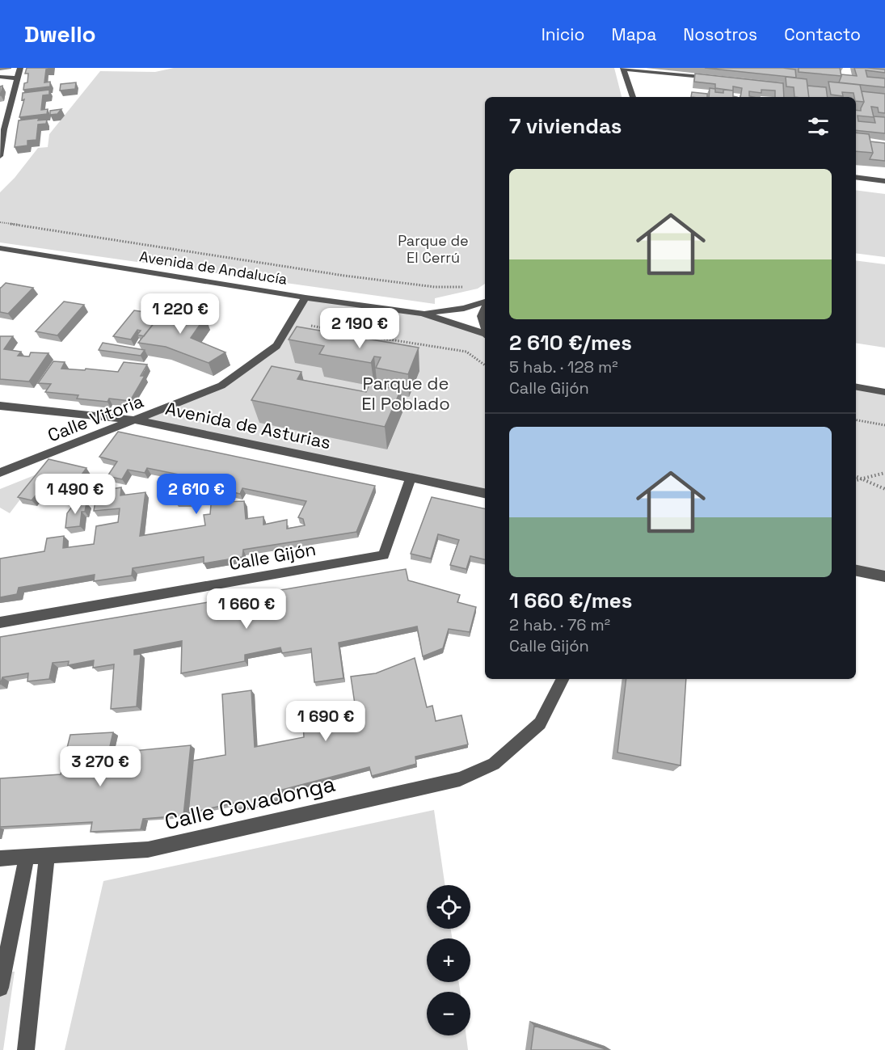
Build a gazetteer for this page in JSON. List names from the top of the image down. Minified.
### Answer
{"streets":{"street":["Avenida de Andalucía","Calle Vitoria","Avenida de Asturias","Calle Gijón","Calle Covadonga"]},"crossings":[["Avenida de Andalucía","Calle Vitoria"],["Calle Vitoria","Avenida de Asturias"],["Avenida de Asturias","Calle Gijón"]],"parks":["Parque de El Cerrú","Parque de El Poblado"],"page":{"header":"Dwello","nav":["Inicio","Mapa","Nosotros","Contacto"],"heading":"7 viviendas","list":[{"name":"2 610 €/mes","note":"5 hab. · 128 m² · Calle Gijón"},{"name":"1 660 €/mes","note":"2 hab. · 76 m² · Calle Gijón"}],"price":["1 220 €","2 190 €","1 490 €","2 610 €","1 660 €","1 690 €","3 270 €"],"map_buttons":["+","−"]}}
